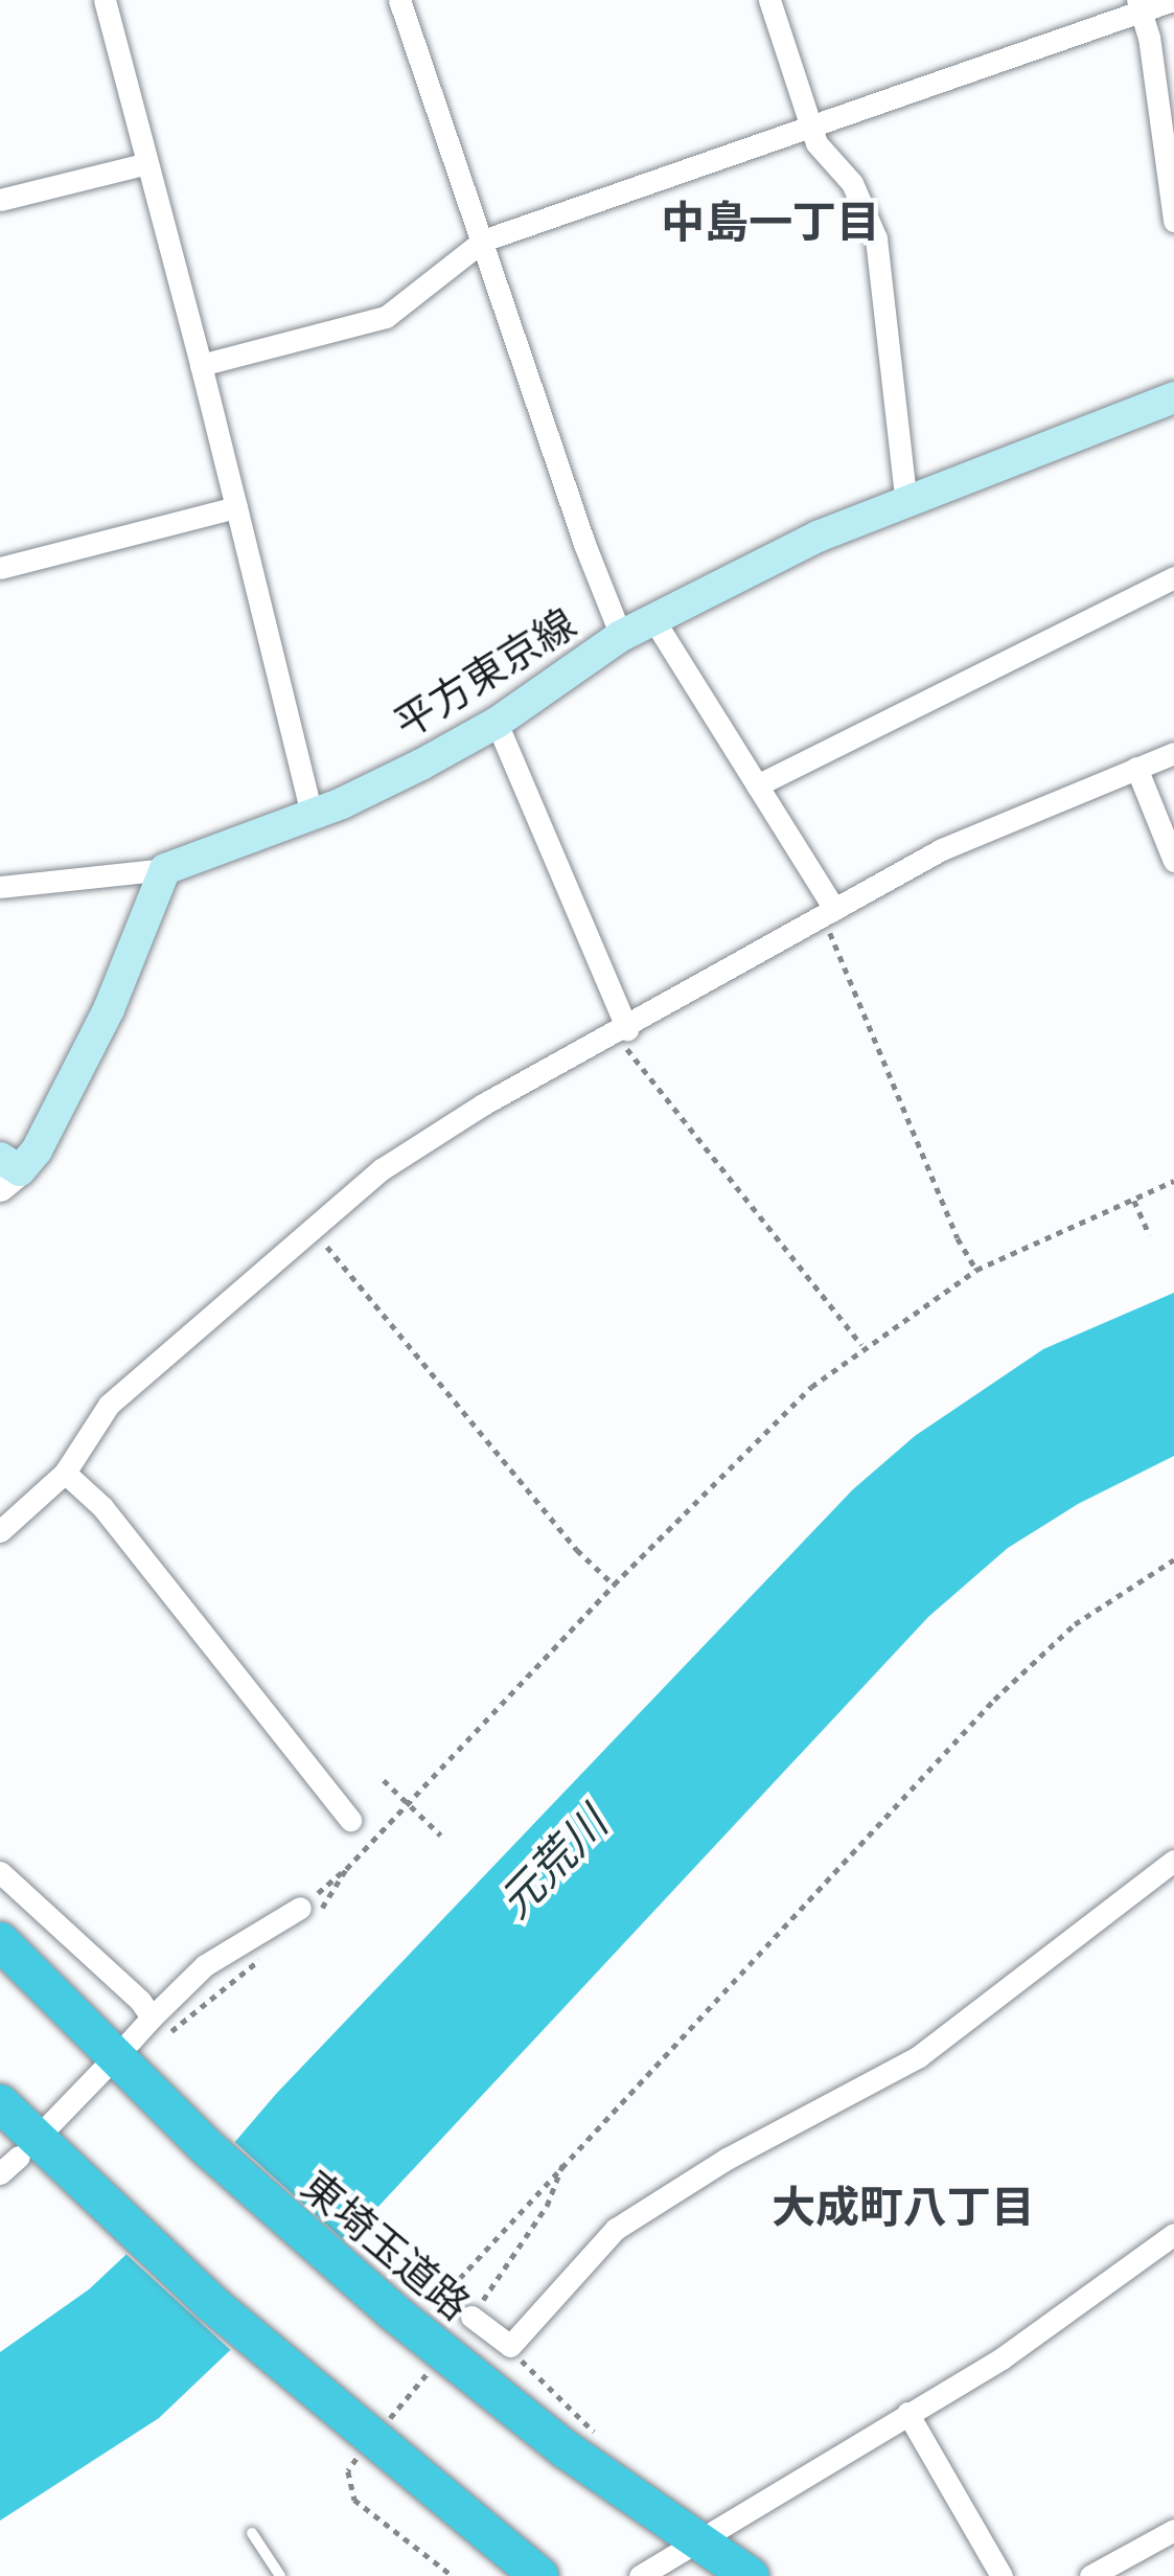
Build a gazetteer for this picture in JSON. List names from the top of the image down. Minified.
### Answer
{"streets":{"highway":["東埼玉道路"],"main road":["平方東京線"]},"districts":["中島一丁目","大成町八丁目"],"water":["元荒川"]}
